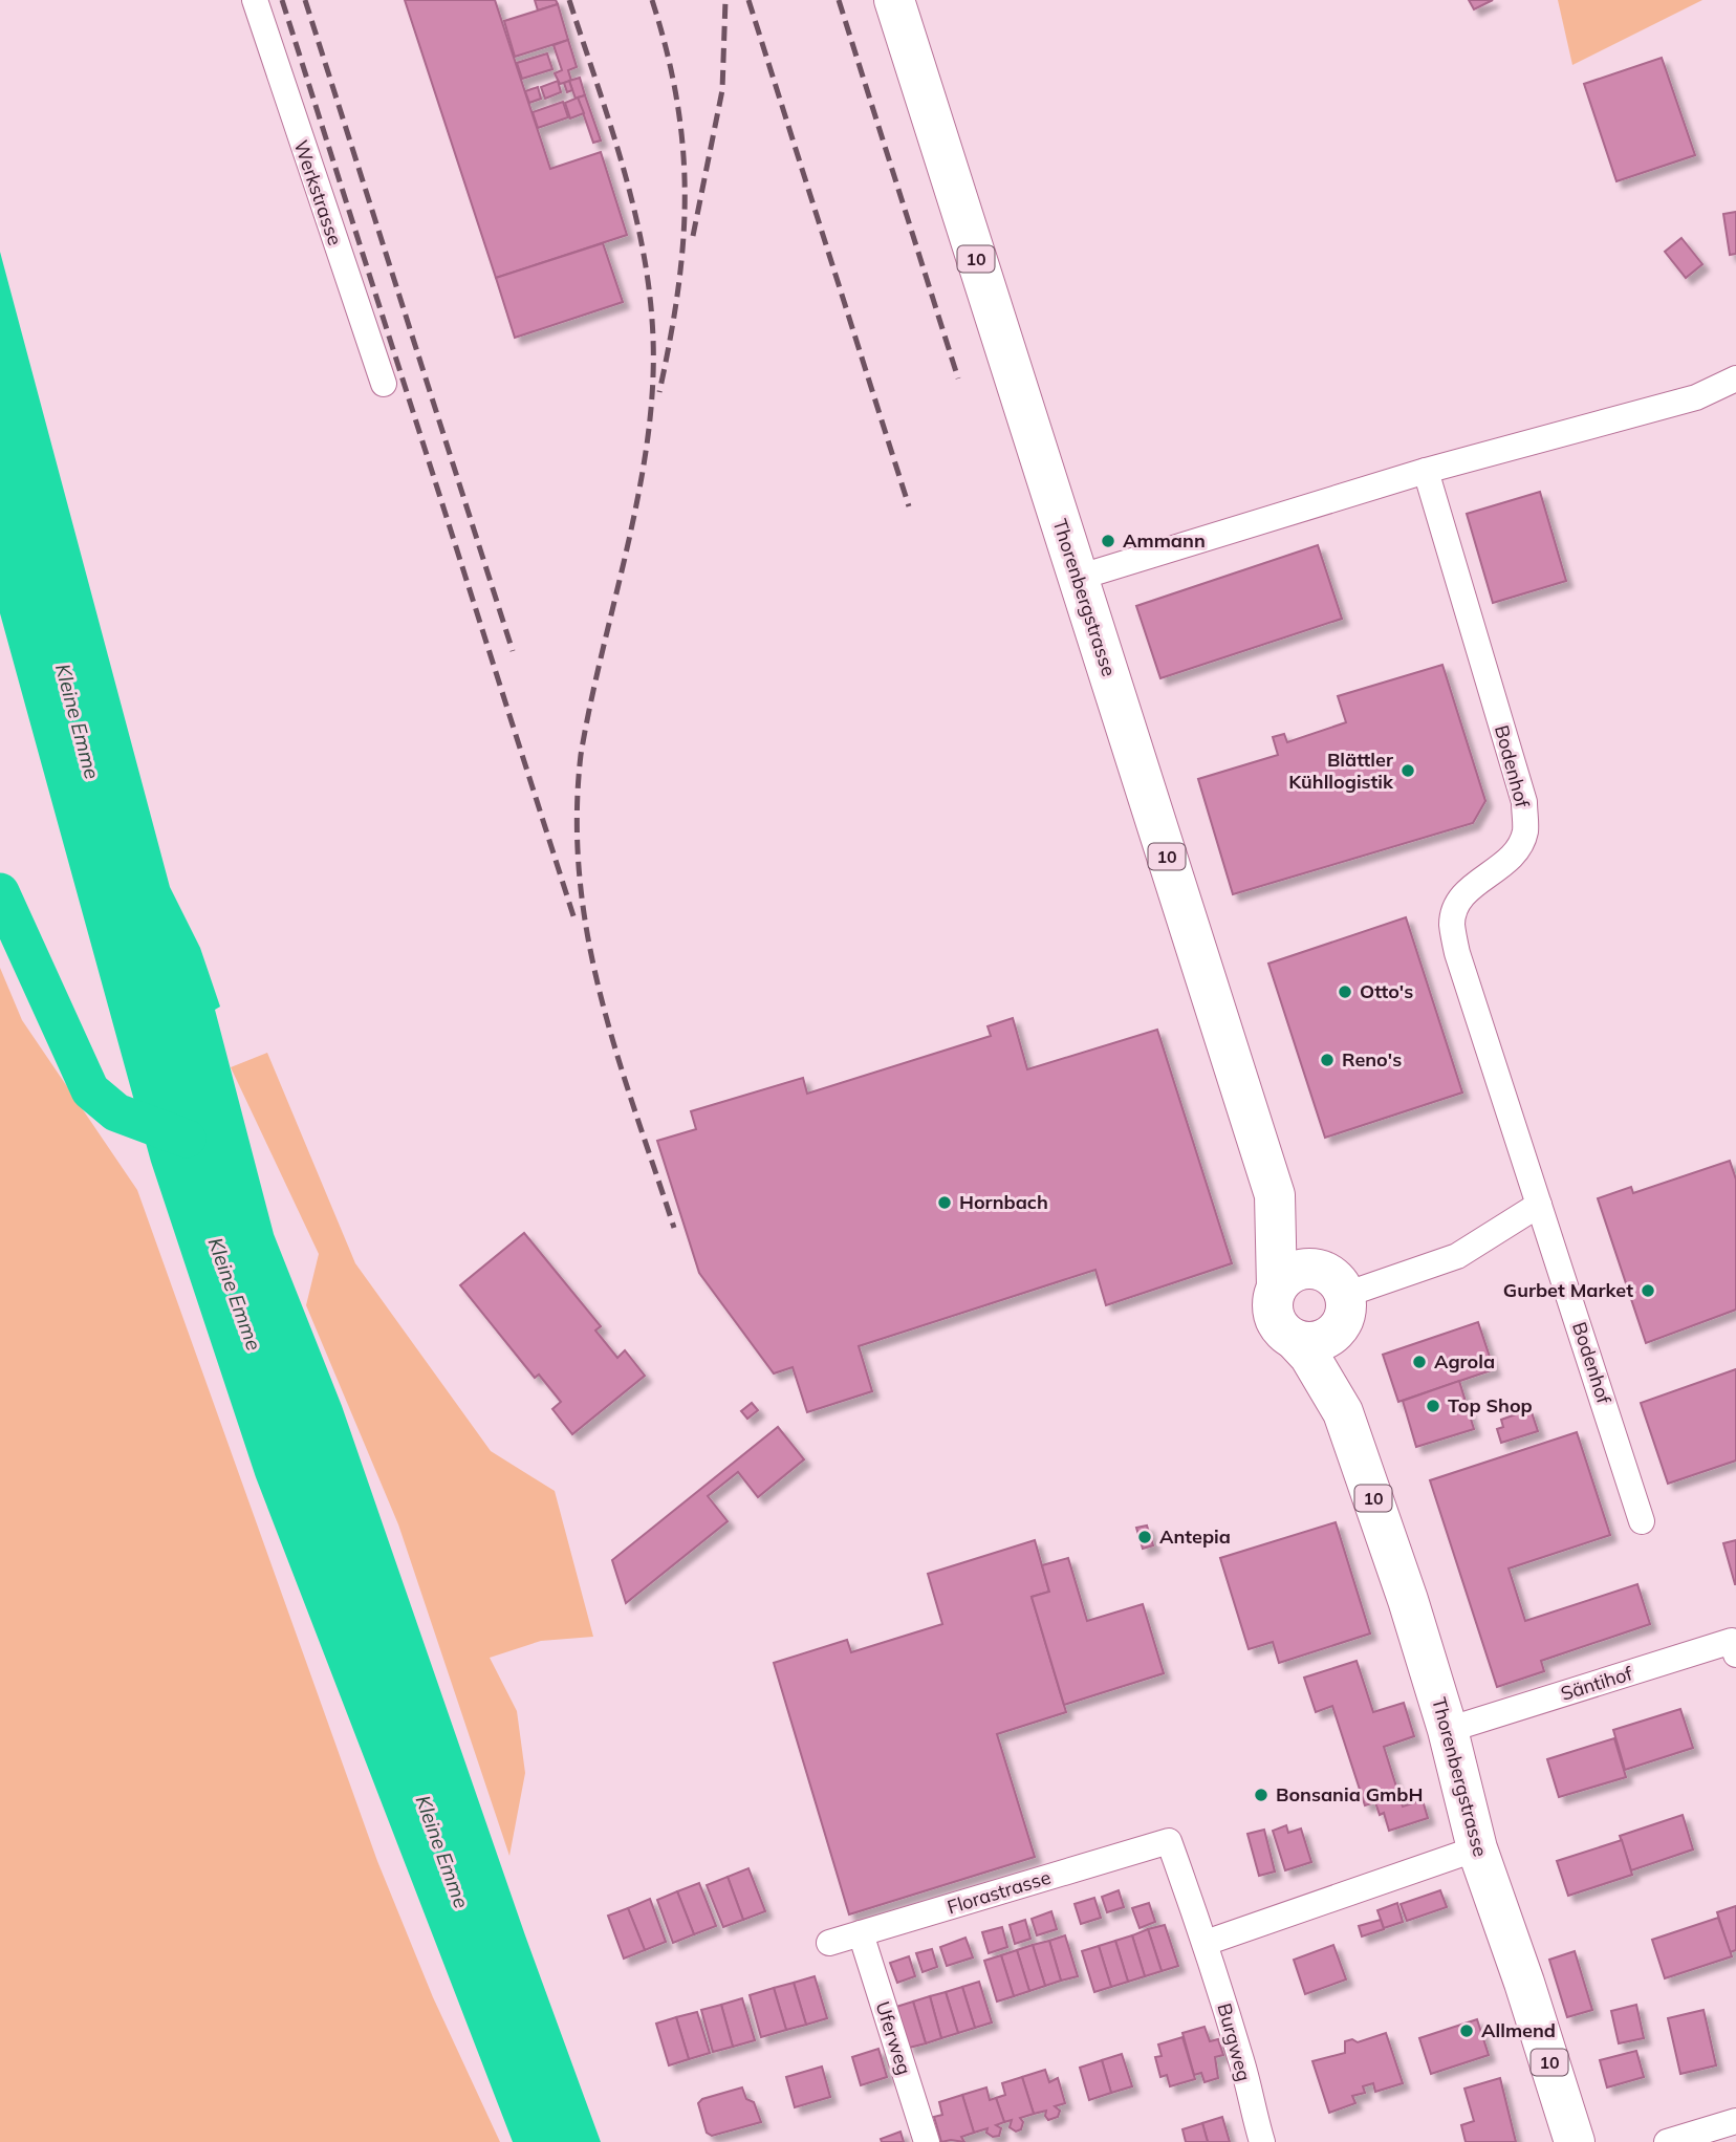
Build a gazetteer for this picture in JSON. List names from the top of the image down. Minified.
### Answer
{"streets":{"main road":["10","Thorenbergstrasse"],"street":["Werkstrasse","Bodenhof","Säntihof","Florastrasse","Uferweg","Burgweg"]},"crossings":[["10","Thorenbergstrasse"],["Thorenbergstrasse","Säntihof"],["Florastrasse","Uferweg"],["Florastrasse","Burgweg"]],"water":["Kleine Emme"],"places":["Ammann","Blättler Kühllogistik","Otto's","Reno's","Hornbach","Gurbet Market","Agrola","Top Shop","Antepia","Bonsania GmbH","Allmend"]}
